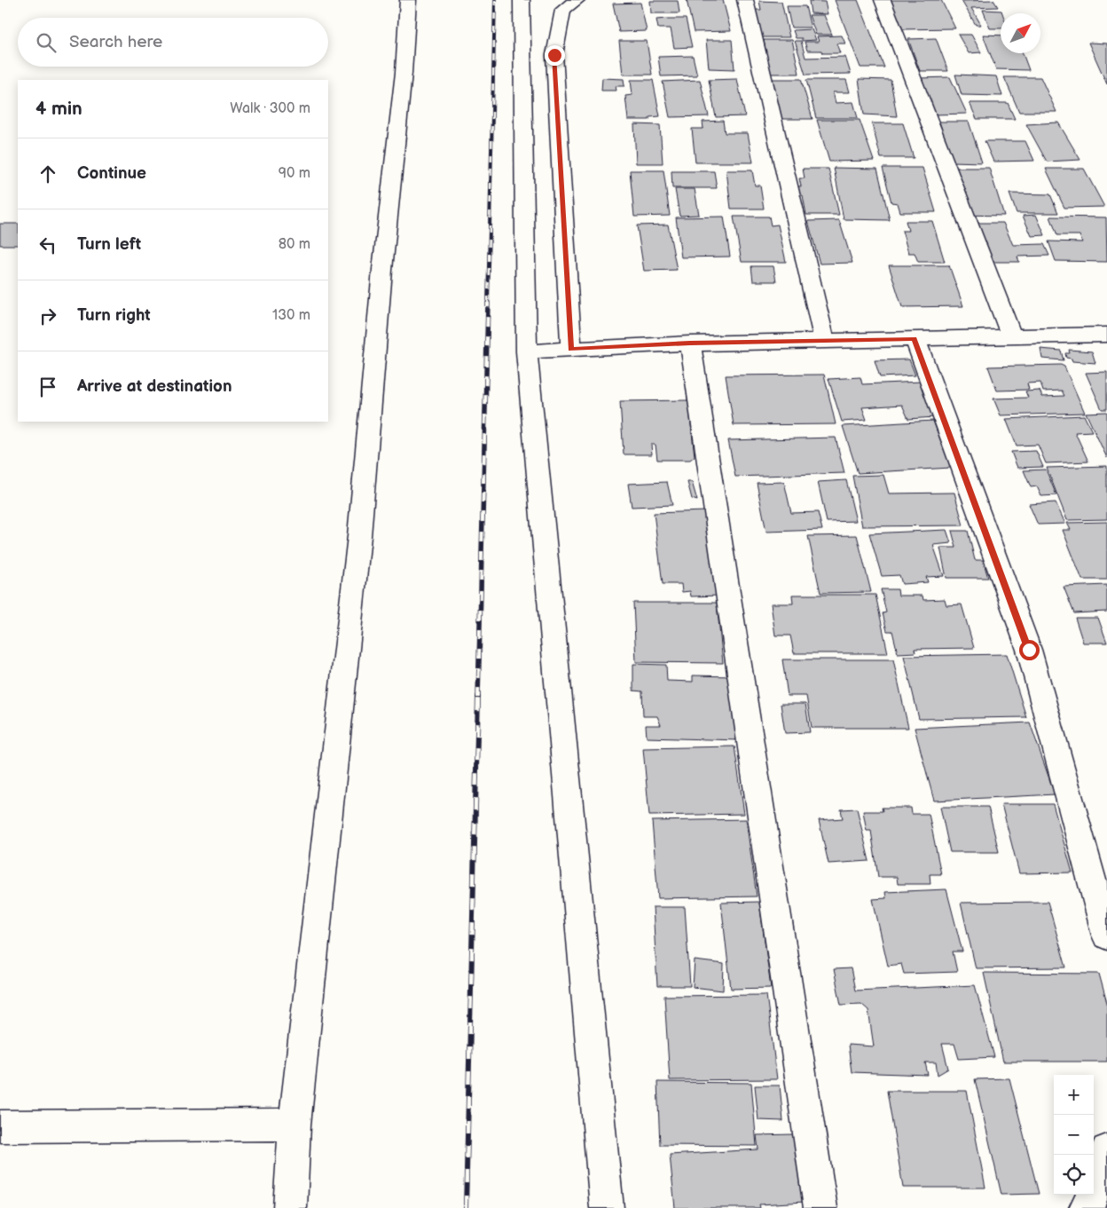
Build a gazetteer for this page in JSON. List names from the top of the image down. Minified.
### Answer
{"north":"top right","page":{"search":"Search here","heading":["4 min","Walk · 300 m"],"list":[["Continue","90 m"],["Turn left","80 m"],["Turn right","130 m"],"Arrive at destination"],"map_buttons":["+","−"]}}
